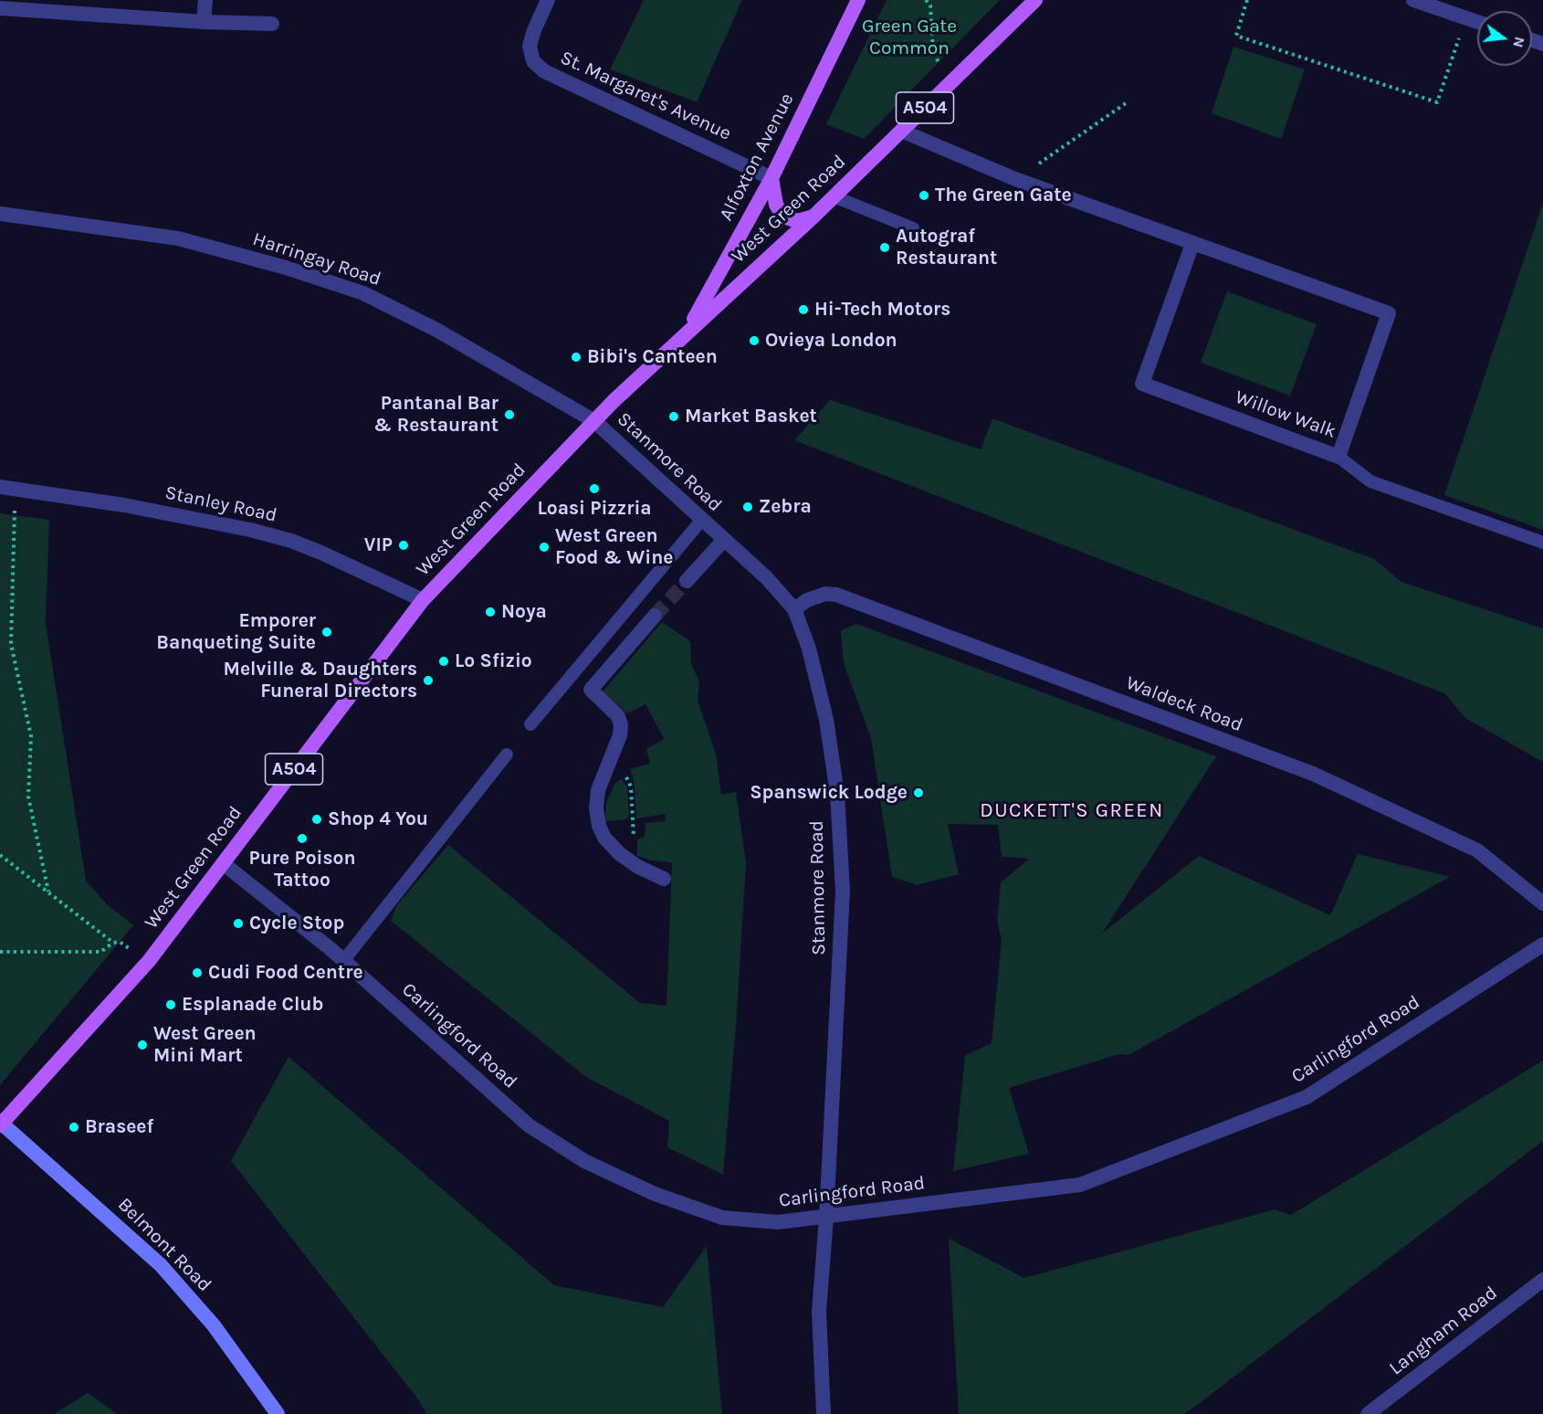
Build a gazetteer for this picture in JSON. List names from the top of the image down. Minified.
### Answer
{"streets":{"main road":["A504","Alfoxton Avenue","West Green Road","Belmont Road"],"street":["St. Margaret's Avenue","Harringay Road","Willow Walk","Stanmore Road","Stanley Road","Waldeck Road","Carlingford Road","Langham Road"]},"crossings":[["St. Margaret's Avenue","Alfoxton Avenue"],["Alfoxton Avenue","West Green Road"],["West Green Road","Harringay Road"],["West Green Road","Willow Walk"],["West Green Road","Stanmore Road"],["West Green Road","Stanley Road"],["West Green Road","Carlingford Road"],["West Green Road","Belmont Road"],["Harringay Road","Stanmore Road"],["Stanmore Road","Waldeck Road"],["Stanmore Road","Carlingford Road"]],"districts":["DUCKETT'S GREEN"],"parks":["Green Gate Common"],"places":["The Green Gate","Autograf Restaurant","Hi-Tech Motors","Ovieya London","Bibi's Canteen","Pantanal Bar & Restaurant","Market Basket","Loasi Pizzria","Zebra","VIP","West Green Food & Wine","Noya","Emporer Banqueting Suite","Lo Sfizio","Melville & Daughters Funeral Directors","Spanswick Lodge","Shop 4 You","Pure Poison Tattoo","Cycle Stop","Cudi Food Centre","Esplanade Club","West Green Mini Mart","Braseef"],"north":"right"}
